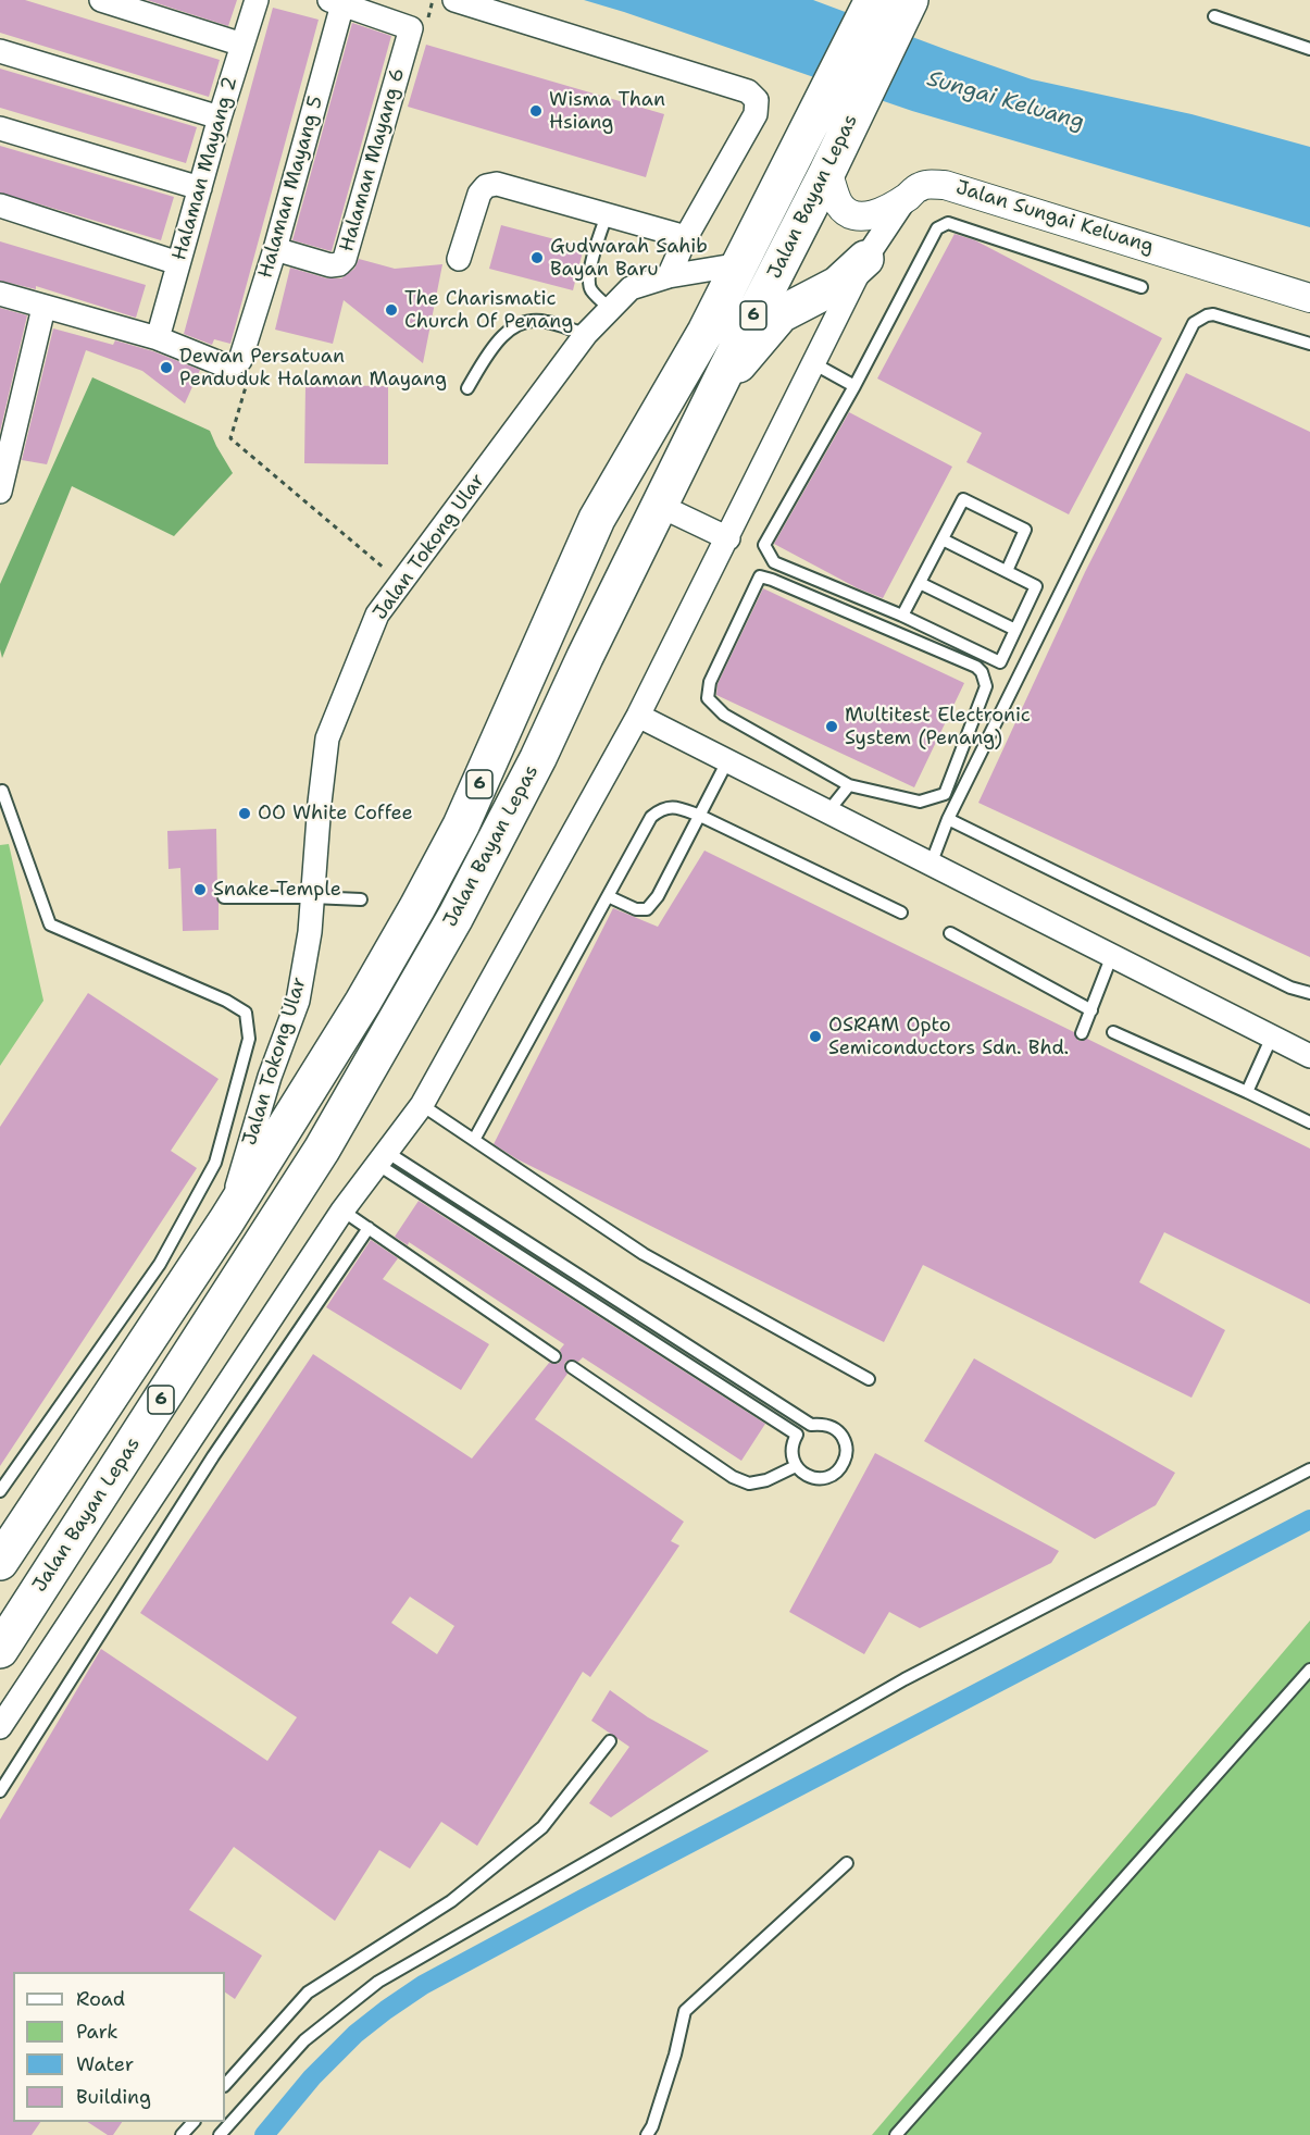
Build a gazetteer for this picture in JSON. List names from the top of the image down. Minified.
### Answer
{"streets":{"main road":["Jalan Bayan Lepas","6"],"street":["Halaman Mayang 6","Halaman Mayang 2","Halaman Mayang 5","Jalan Sungai Keluang","Jalan Tokong Ular"]},"crossings":[["Halaman Mayang 6","Halaman Mayang 5"],["Jalan Bayan Lepas","Jalan Sungai Keluang"],["Jalan Bayan Lepas","Jalan Tokong Ular"]],"water":["Sungai Keluang"],"places":["Wisma Than Hsiang","Gudwarah Sahib Bayan Baru","The Charismatic Church Of Penang","Dewan Persatuan Penduduk Halaman Mayang","Multitest Electronic System (Penang)","OO White Coffee","Snake Temple","OSRAM Opto Semiconductors Sdn. Bhd."],"legend":["Road","Park","Water","Building"]}
